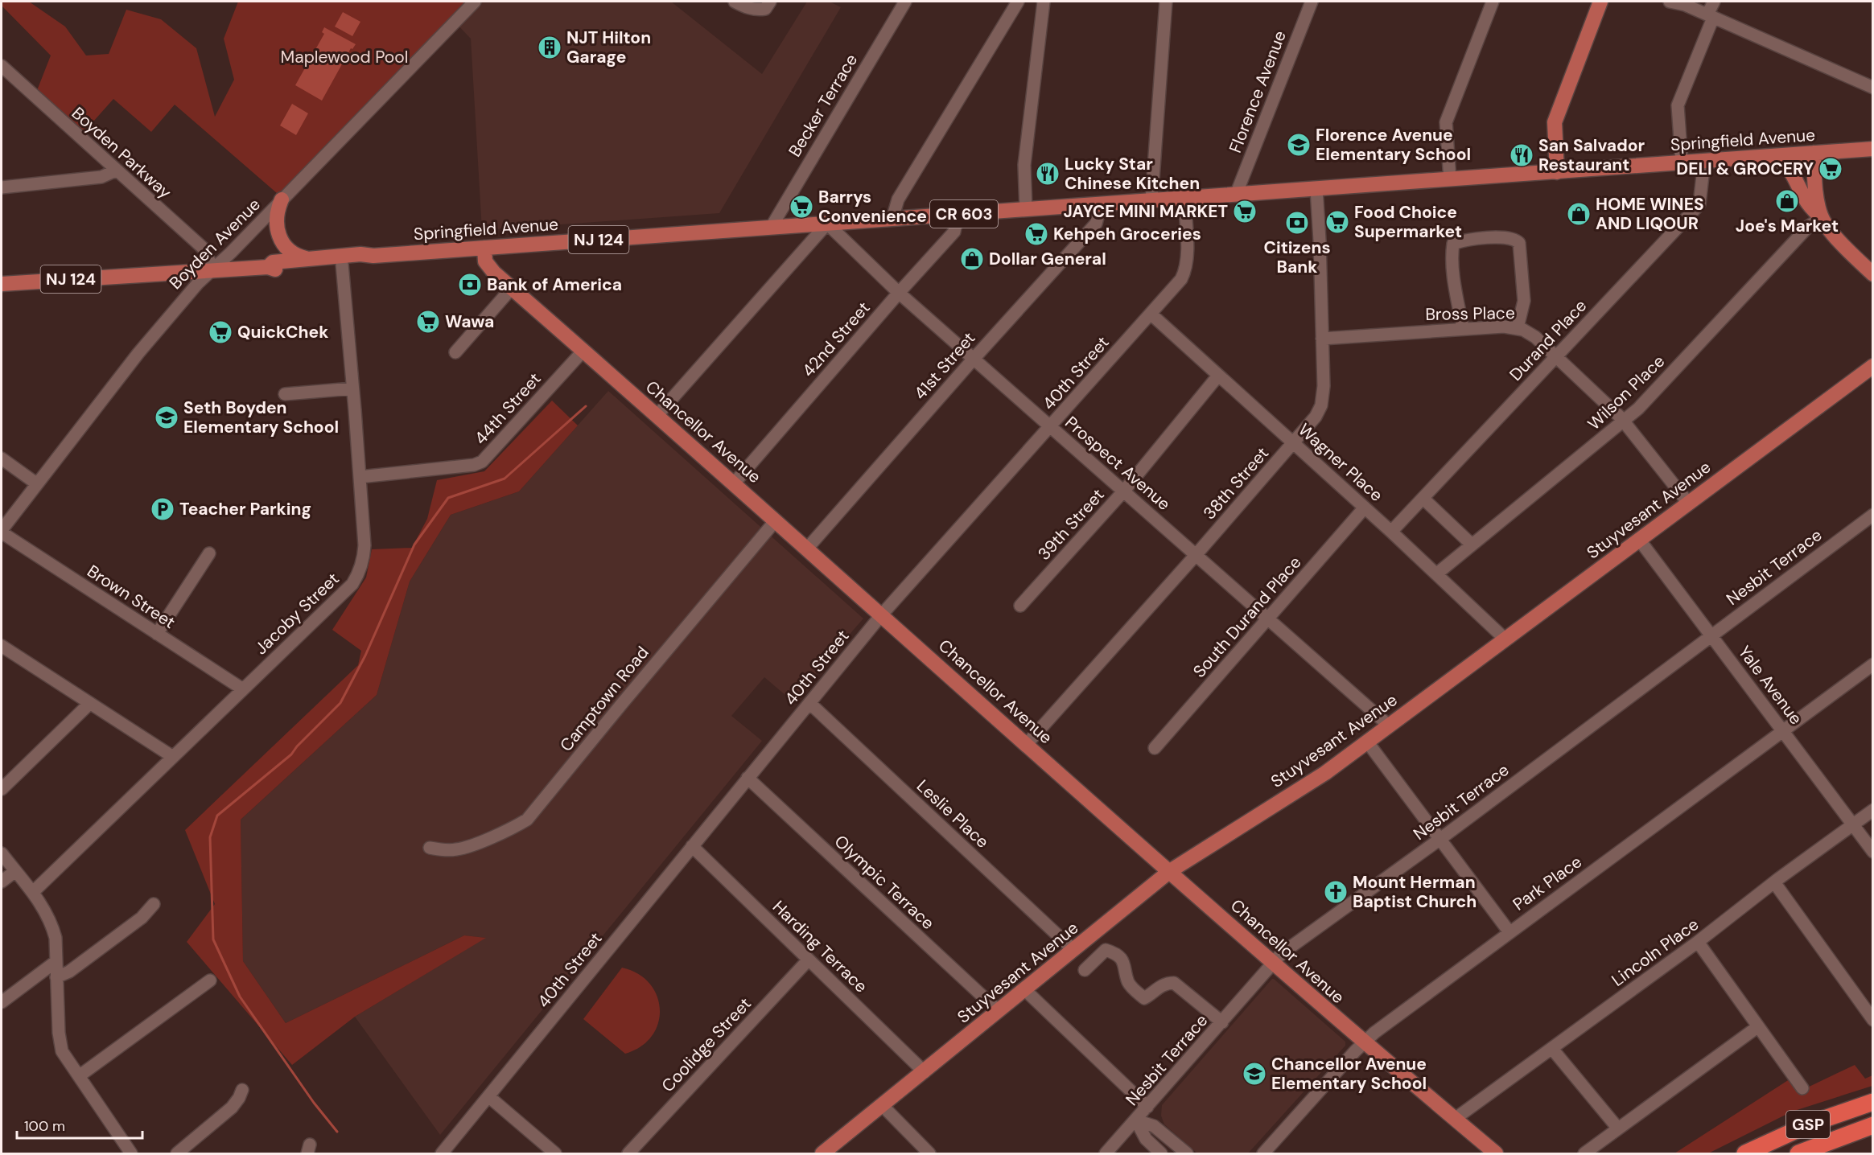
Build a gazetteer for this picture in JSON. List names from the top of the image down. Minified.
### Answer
{"streets":{"highway":["GSP"],"main road":["Springfield Avenue","CR 603","NJ 124","Chancellor Avenue","Stuyvesant Avenue"],"street":["Florence Avenue","Becker Terrace","Boyden Parkway","Boyden Avenue","Bross Place","42nd Street","Durand Place","41st Street","40th Street","Wilson Place","44th Street","Wagner Place","Prospect Avenue","38th Street","39th Street","Nesbit Terrace","Brown Street","Jacoby Street","South Durand Place","Yale Avenue","Camptown Road","Leslie Place","Olympic Terrace","Park Place","Harding Terrace","Lincoln Place","Coolidge Street"]},"crossings":[["Florence Avenue","Springfield Avenue"],["Becker Terrace","Springfield Avenue"],["Springfield Avenue","Boyden Parkway"],["Springfield Avenue","Boyden Avenue"],["Springfield Avenue","42nd Street"],["Springfield Avenue","Durand Place"],["Springfield Avenue","41st Street"],["Springfield Avenue","40th Street"],["Springfield Avenue","Chancellor Avenue"],["Springfield Avenue","Prospect Avenue"],["Springfield Avenue","38th Street"],["Springfield Avenue","Jacoby Street"],["Boyden Parkway","Boyden Avenue"],["Boyden Avenue","Brown Street"],["Bross Place","Durand Place"],["Bross Place","Wilson Place"],["Bross Place","38th Street"],["Bross Place","Stuyvesant Avenue"],["42nd Street","Chancellor Avenue"],["42nd Street","Prospect Avenue"],["Durand Place","Wagner Place"],["41st Street","Chancellor Avenue"],["41st Street","Prospect Avenue"],["40th Street","Chancellor Avenue"],["40th Street","Wagner Place"],["40th Street","Prospect Avenue"],["40th Street","Leslie Place"],["40th Street","Olympic Terrace"],["40th Street","Harding Terrace"],["Wilson Place","Wagner Place"],["44th Street","Chancellor Avenue"],["44th Street","Jacoby Street"],["Chancellor Avenue","38th Street"],["Chancellor Avenue","Stuyvesant Avenue"],["Chancellor Avenue","Nesbit Terrace"],["Chancellor Avenue","Camptown Road"],["Chancellor Avenue","Park Place"],["Chancellor Avenue","Lincoln Place"],["Wagner Place","38th Street"],["Wagner Place","Stuyvesant Avenue"],["Wagner Place","39th Street"],["Wagner Place","South Durand Place"],["Prospect Avenue","38th Street"],["Prospect Avenue","Stuyvesant Avenue"],["Prospect Avenue","39th Street"],["Prospect Avenue","South Durand Place"],["Stuyvesant Avenue","Yale Avenue"],["Stuyvesant Avenue","Leslie Place"],["Stuyvesant Avenue","Olympic Terrace"],["Stuyvesant Avenue","Harding Terrace"],["Nesbit Terrace","Yale Avenue"],["Brown Street","Jacoby Street"],["Yale Avenue","Park Place"],["Yale Avenue","Lincoln Place"],["Harding Terrace","Coolidge Street"]],"parks":["Maplewood Pool"],"places":{"building":["NJT Hilton Garage"],"school or university":["Florence Avenue Elementary School","Seth Boyden Elementary School","Chancellor Avenue Elementary School"],"restaurant":["San Salvador Restaurant","Lucky Star Chinese Kitchen"],"supermarket":["DELI & GROCERY","Barrys Convenience","JAYCE MINI MARKET","Food Choice Supermarket","Kehpeh Groceries","Wawa","QuickChek"],"shop":["Joe's Market","HOME WINES AND LIQOUR","Dollar General"],"bank":["Citizens Bank","Bank of America"],"parking":["Teacher Parking"],"church":["Mount Herman Baptist Church"]},"scale_bar":"100 m"}
